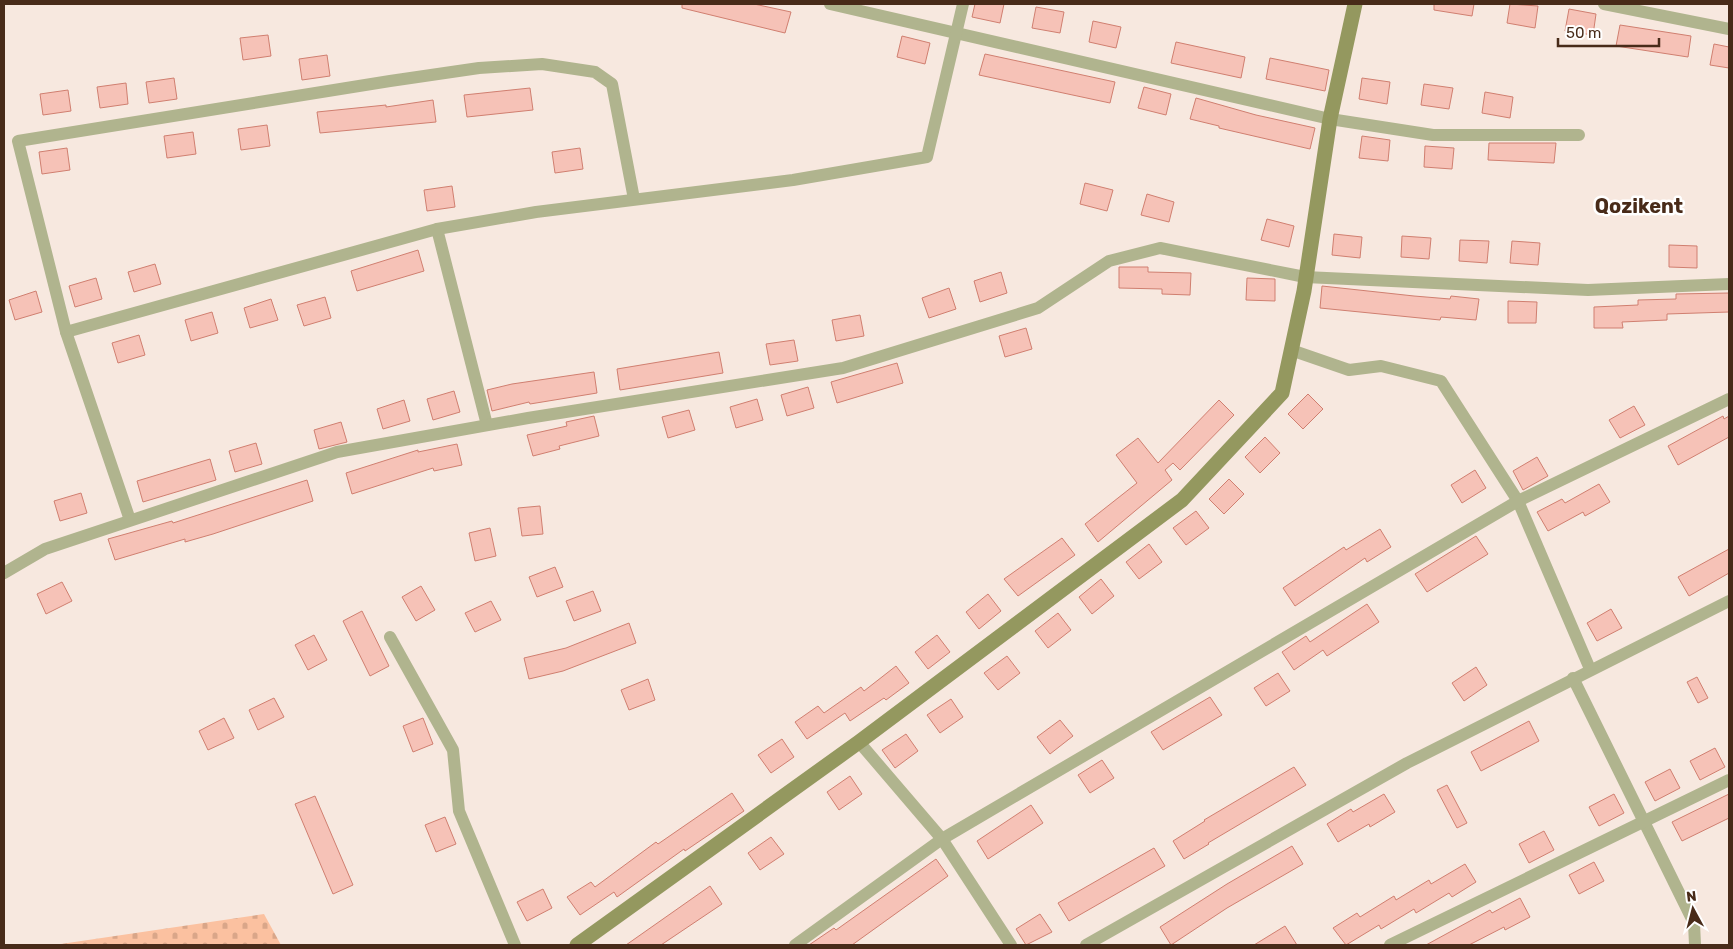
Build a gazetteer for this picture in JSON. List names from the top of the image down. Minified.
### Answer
{"districts":["Qozikent"],"scale_bar":"50 m","north":"top"}
